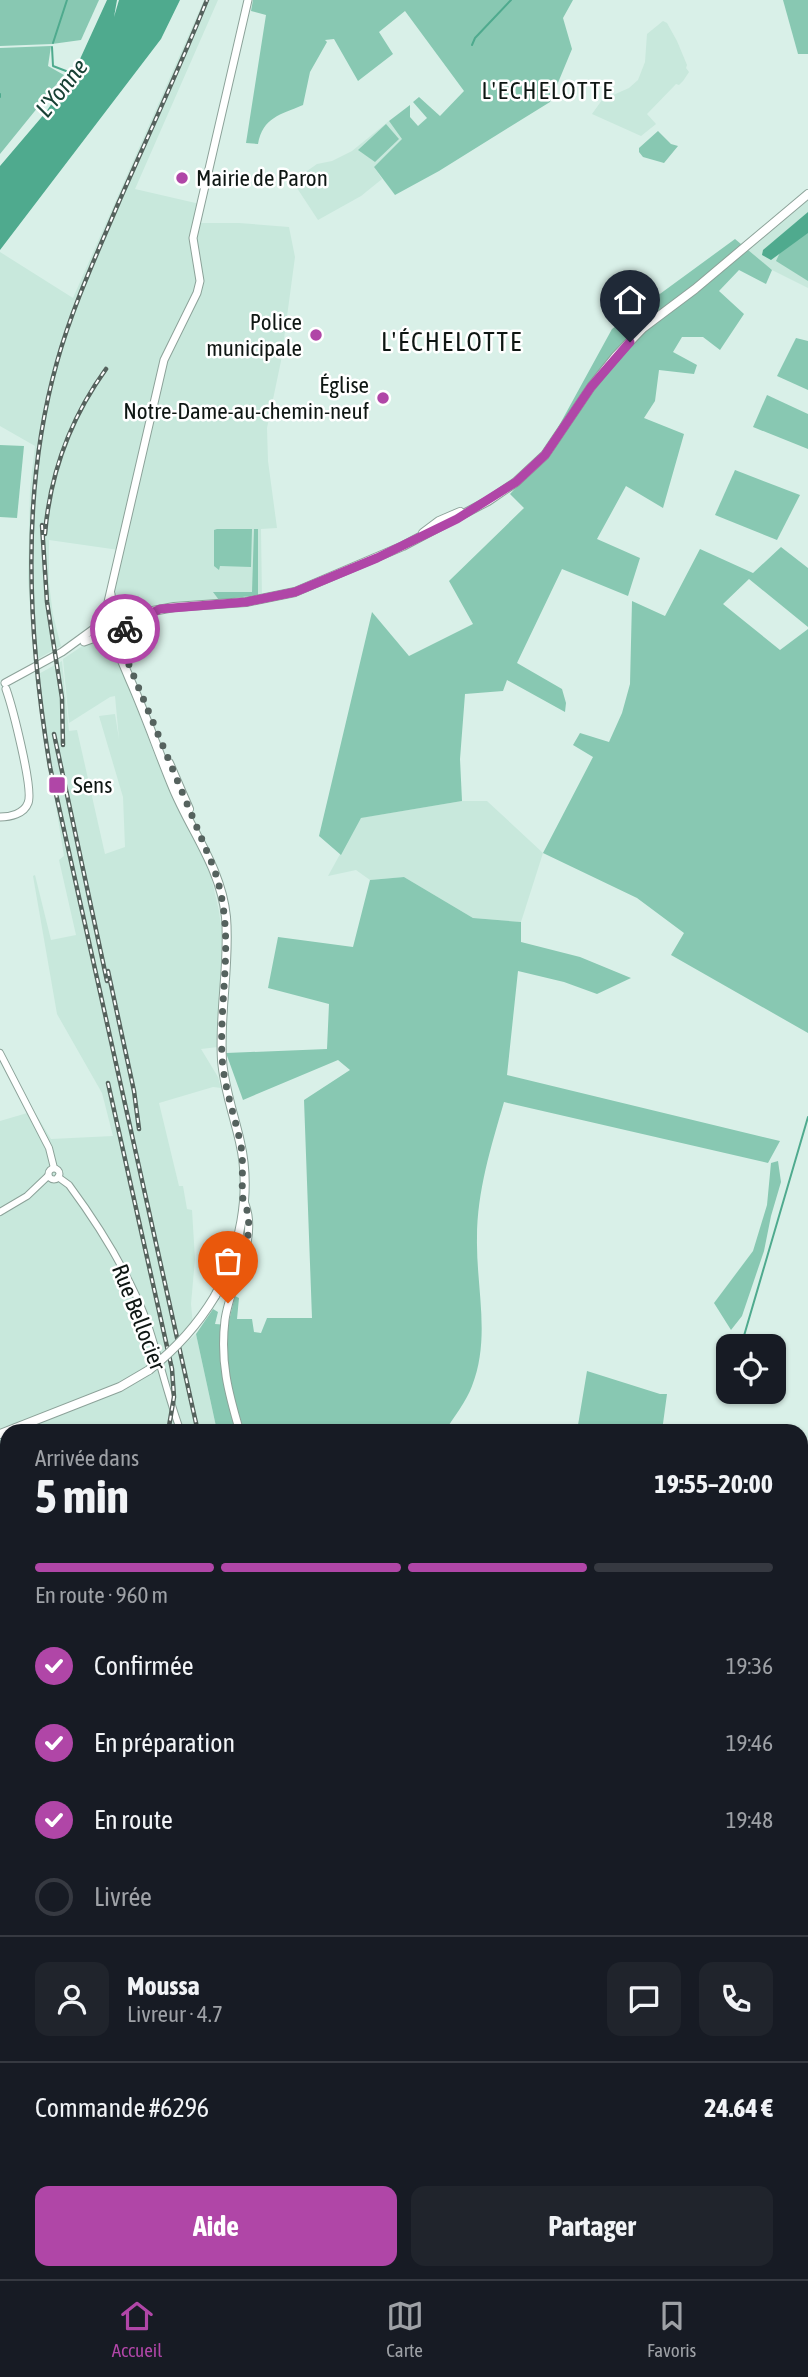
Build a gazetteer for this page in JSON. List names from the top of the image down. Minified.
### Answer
{"streets":{"street":["Rue Bellocier"]},"districts":["L'ECHELOTTE","L'ÉCHELOTTE"],"water":["L'Yonne"],"places":{"other":["Mairie de Paron","Police municipale","Église Notre-Dame-au-chemin-neuf"],"transit":["Sens"]},"page":{"heading":["5 min","Arrivée dans","19:55–20:00"],"panel":["Moussa","Livreur · 4.7","Commande #6296","24.64 €"],"bar":"En route · 960 m","list":[["Confirmée","19:36"],["En préparation","19:46"],["En route","19:48"],"Livrée"],"buttons":["Aide","Partager"],"tabs":["Accueil","Carte","Favoris"]}}
